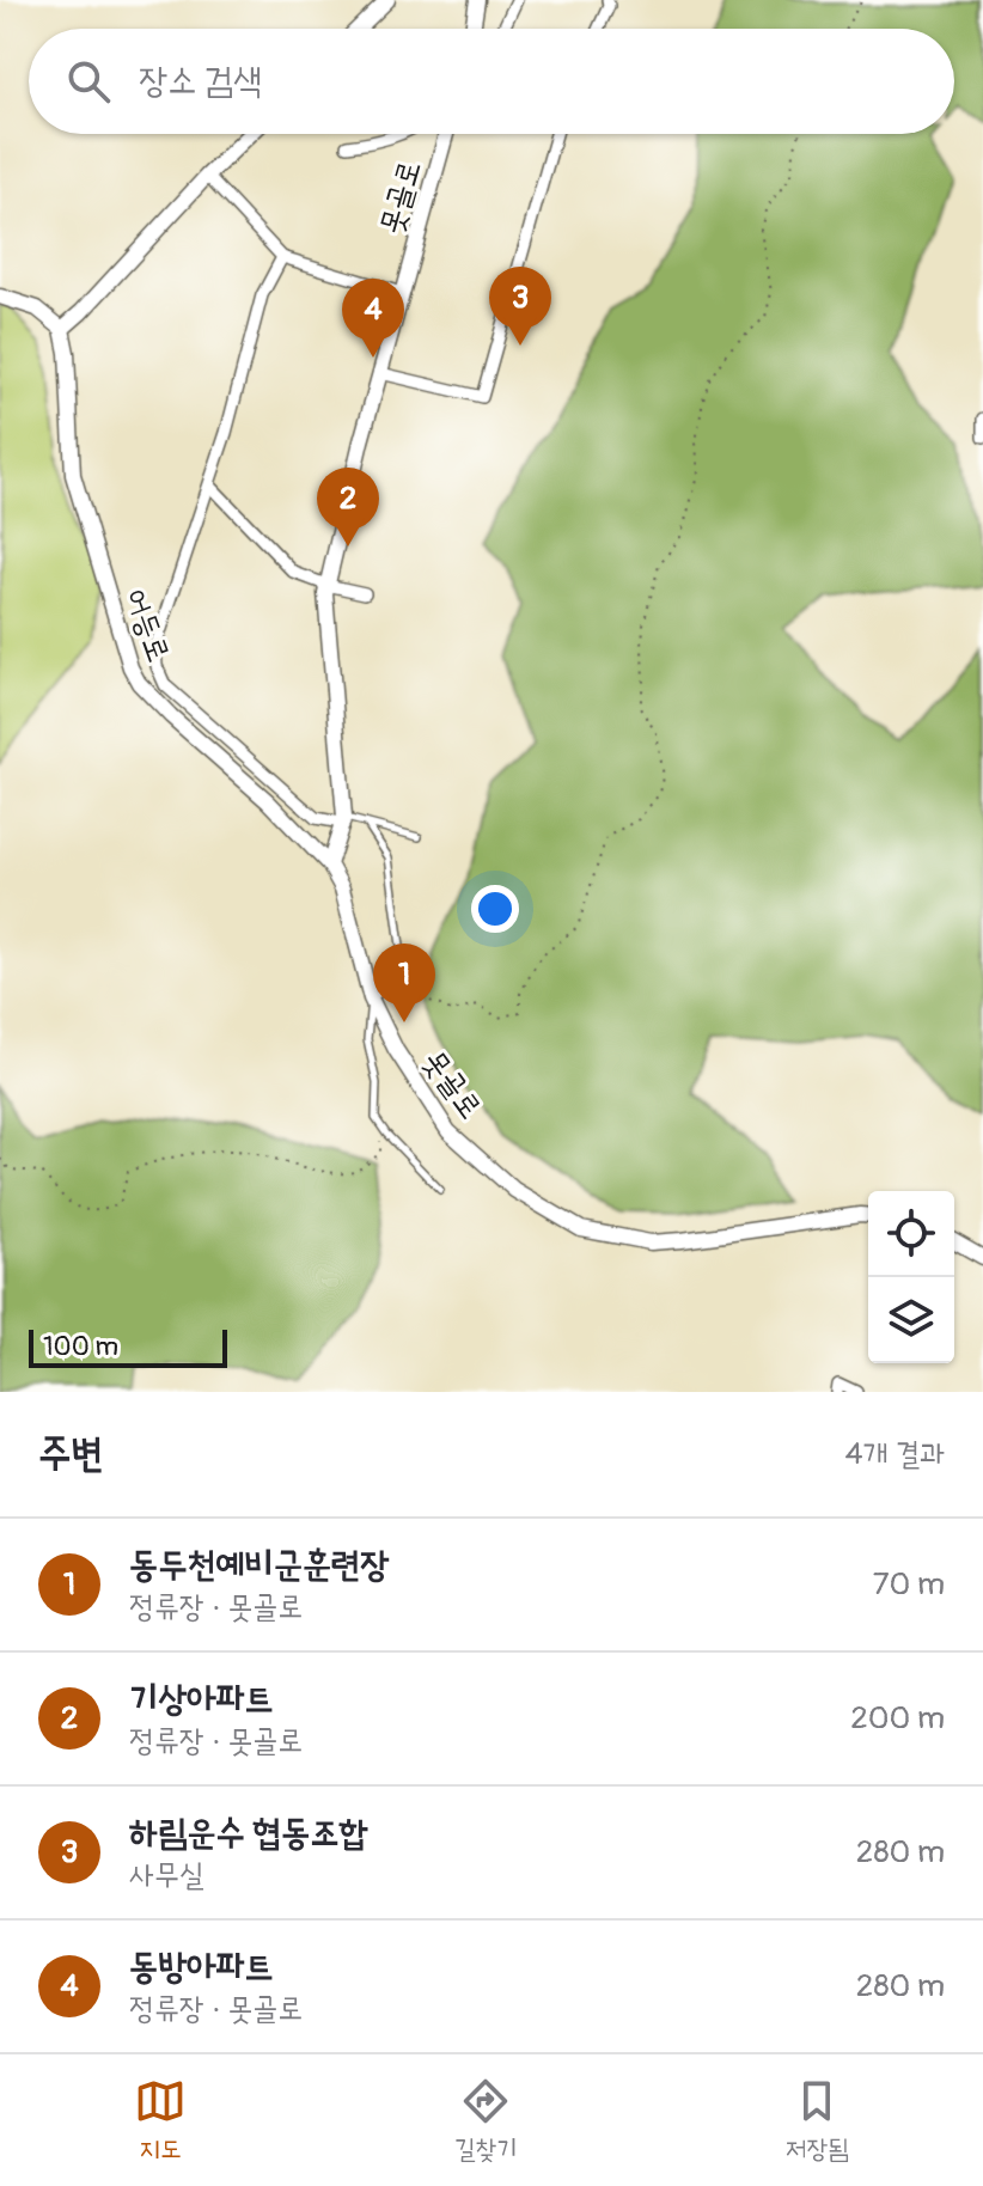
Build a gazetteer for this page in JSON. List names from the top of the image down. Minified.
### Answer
{"streets":{"street":["못골로","어등로"]},"crossings":[["못골로","어등로"]],"scale_bar":"100 m","page":{"search":"장소 검색","pins":["3","4","2","1"],"scale":"100 m","heading":["주변","4개 결과"],"list":[{"mark":"1","name":"동두천예비군훈련장","note":"정류장 · 못골로","value":"70 m"},{"mark":"2","name":"기상아파트","note":"정류장 · 못골로","value":"200 m"},{"mark":"3","name":"하림운수 협동조합","note":"사무실","value":"280 m"},{"mark":"4","name":"동방아파트","note":"정류장 · 못골로","value":"280 m"}],"nav":["지도","길찾기","저장됨"]}}
